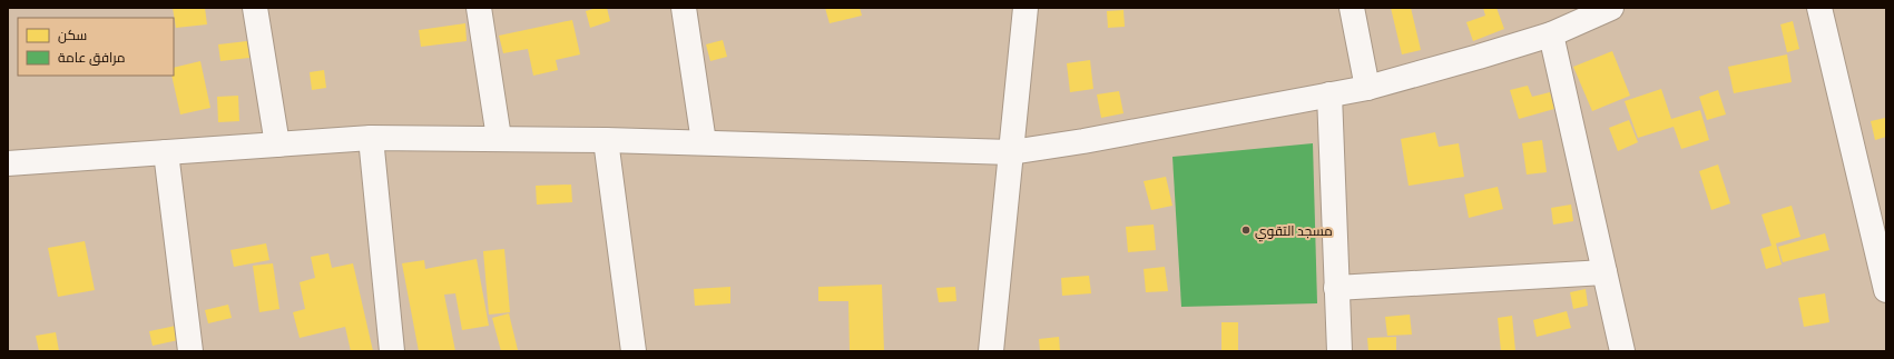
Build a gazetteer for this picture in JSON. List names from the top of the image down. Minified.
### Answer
{"places":["مسجد التقوي"],"legend":["سكن","مرافق عامة"]}
